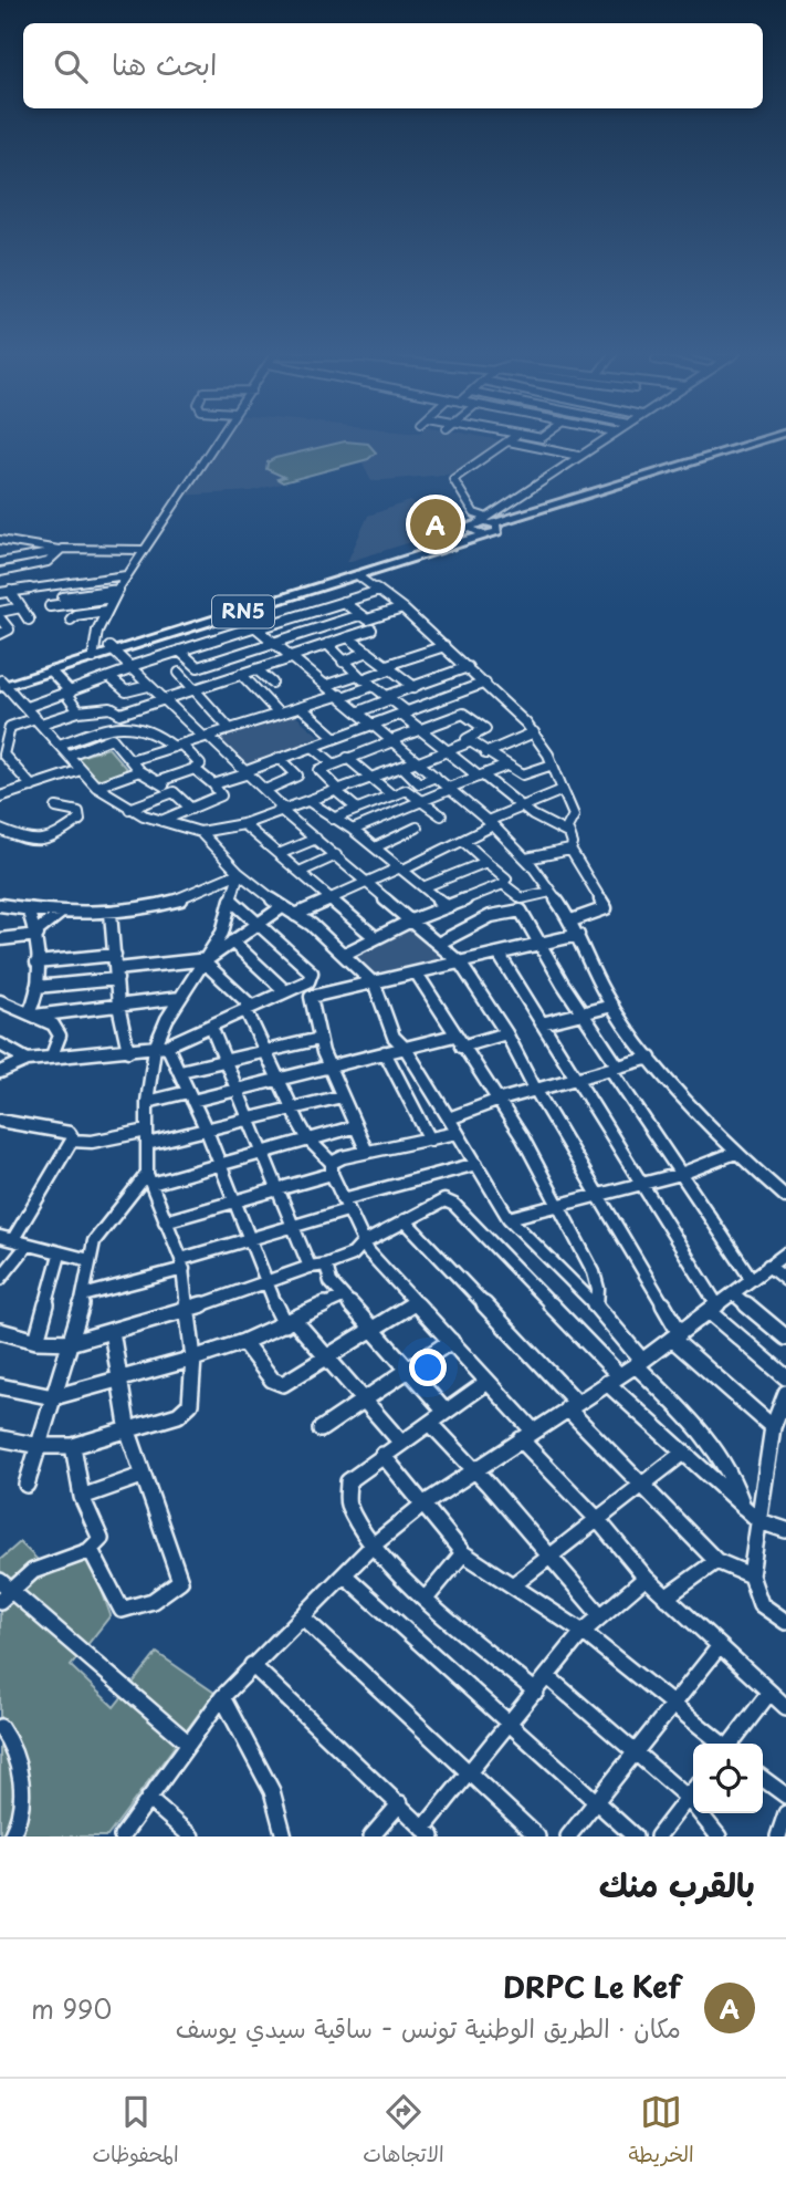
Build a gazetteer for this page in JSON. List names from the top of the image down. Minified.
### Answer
{"streets":{"main road":["RN5"]},"page":{"search":"ابحث هنا","pins":"A","heading":"بالقرب منك","list":[{"mark":"A","name":"DRPC Le Kef","note":"مكان · الطريق الوطنية تونس - ساقية سيدي يوسف","value":"990 m"}],"nav":["الخريطة","الاتجاهات","المحفوظات"]}}
